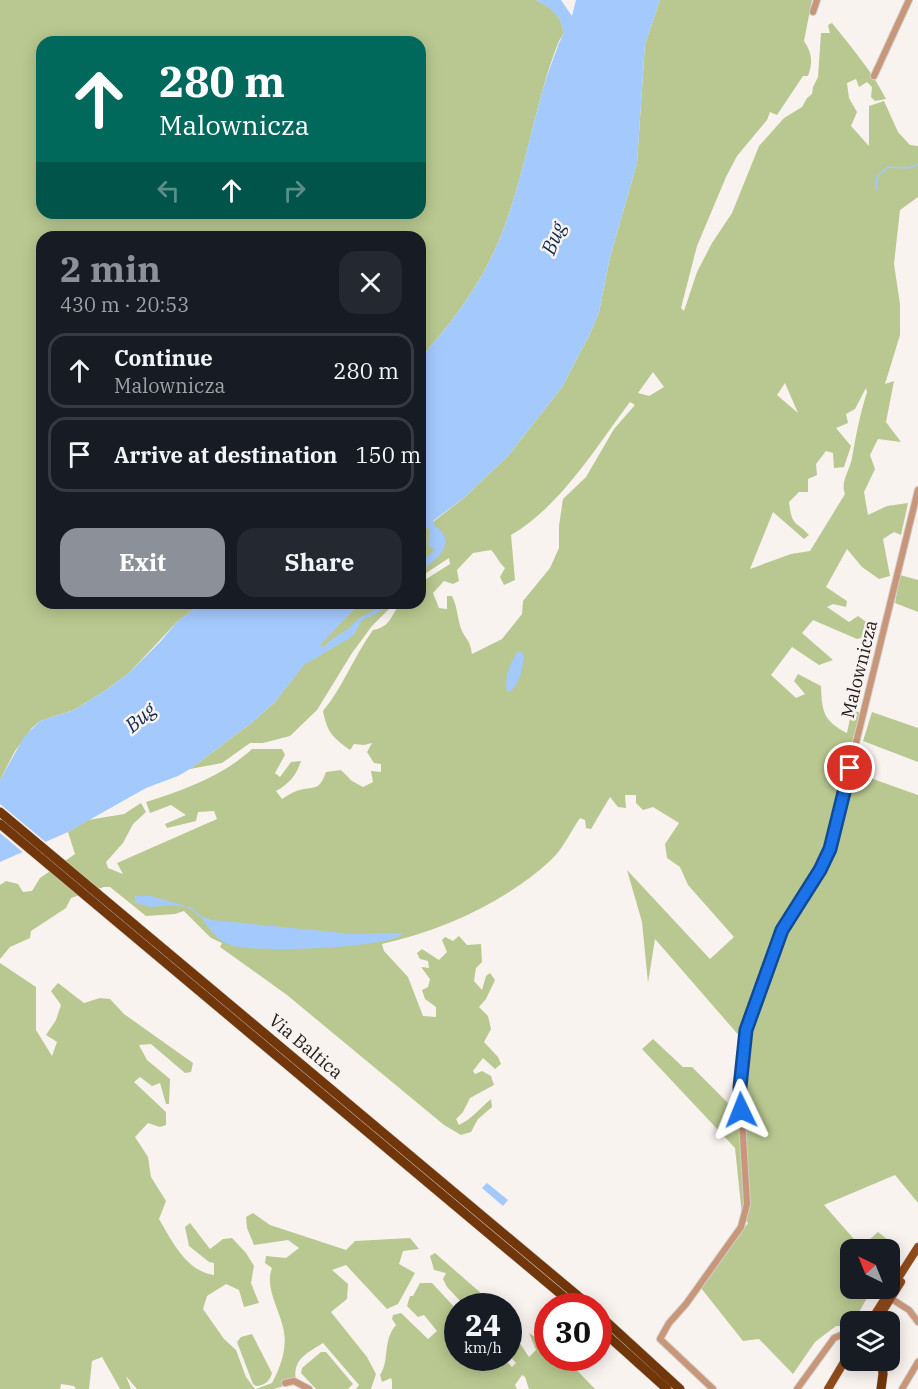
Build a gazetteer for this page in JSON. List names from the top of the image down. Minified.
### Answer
{"streets":{"highway":["Via Baltica"],"street":["Malownicza"]},"water":["Bug"],"north":"top left","page":{"turn":["280 m","Malownicza"],"heading":["2 min","430 m · 20:53"],"list":[{"name":"Continue","note":"Malownicza","value":"280 m"},{"name":"Arrive at destination","value":"150 m"}],"buttons":["Exit","Share"],"speed":"24 km/h","limit":"30"}}
